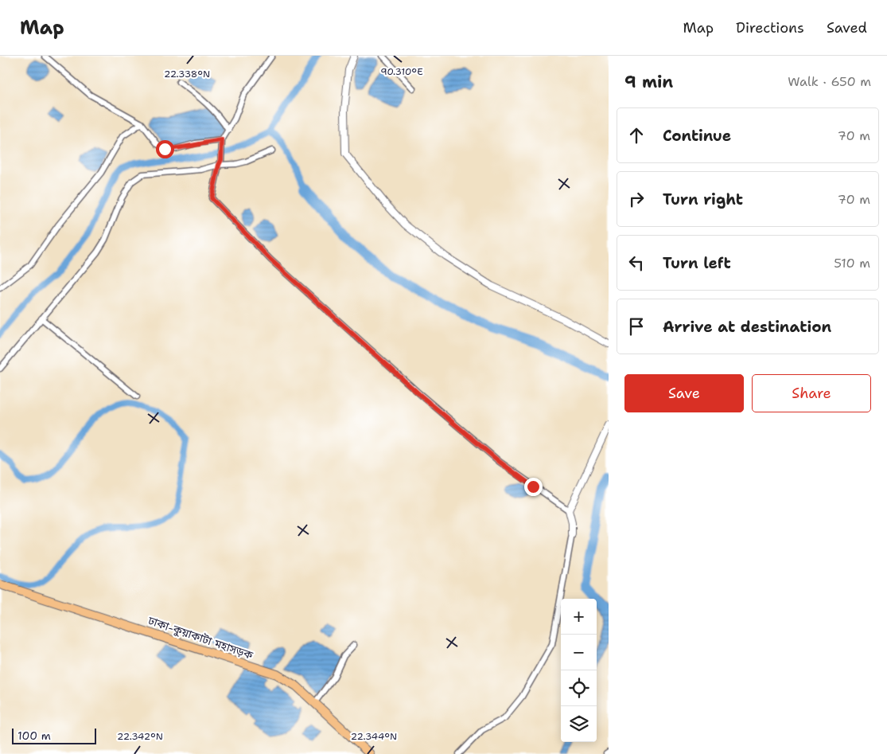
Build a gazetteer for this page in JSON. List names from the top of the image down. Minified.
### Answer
{"streets":{"main road":["ঢাকা-কুয়াকাটা মহাসড়ক"]},"scale_bar":"100 m","page":{"header":"Map","nav":["Map","Directions","Saved"],"heading":["9 min","Walk · 650 m"],"list":[["Continue","70 m"],["Turn right","70 m"],["Turn left","510 m"],"Arrive at destination"],"buttons":["Save","Share"],"map_buttons":["+","−"],"scale":"100 m"},"coordinates":["90.310°E","22.338°N","22.342°N","22.344°N"]}
